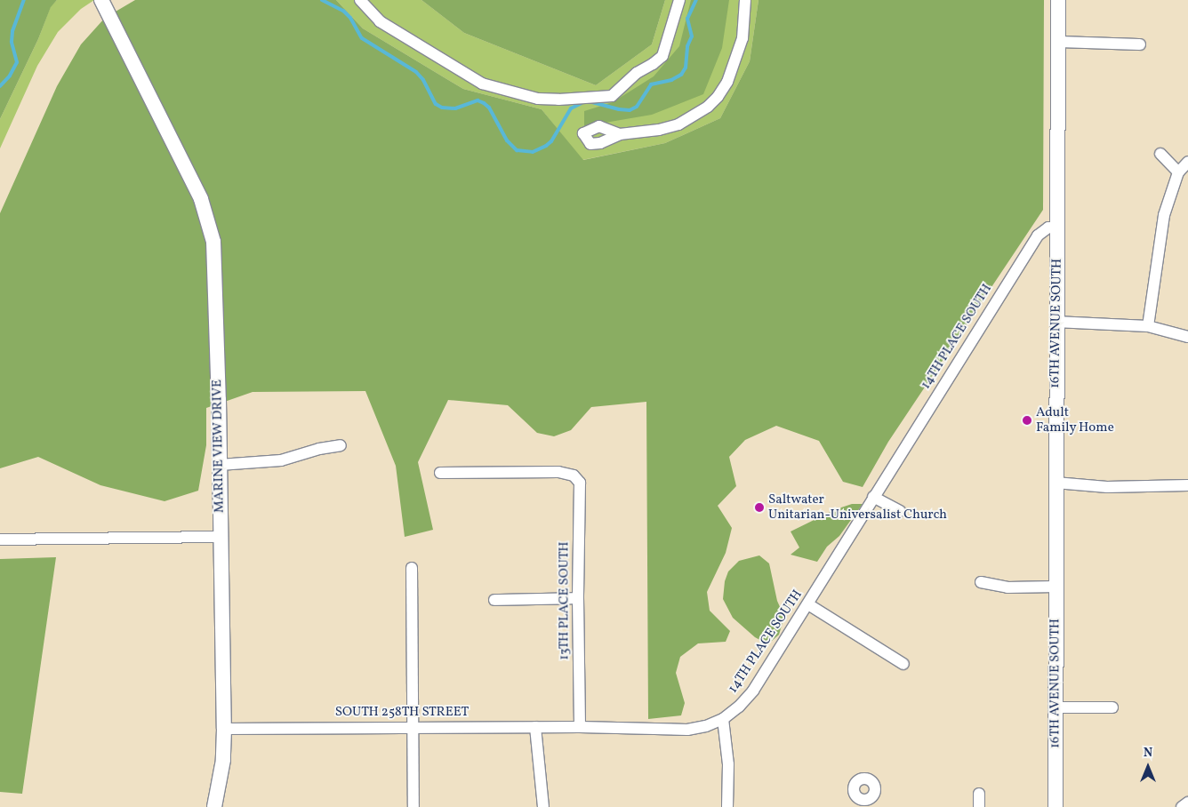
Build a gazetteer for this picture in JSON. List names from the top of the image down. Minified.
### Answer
{"streets":{"main road":["16TH AVENUE SOUTH","MARINE VIEW DRIVE"],"street":["14TH PLACE SOUTH","13TH PLACE SOUTH","SOUTH 258TH STREET"]},"crossings":[["16TH AVENUE SOUTH","14TH PLACE SOUTH"],["14TH PLACE SOUTH","13TH PLACE SOUTH"],["14TH PLACE SOUTH","SOUTH 258TH STREET"],["MARINE VIEW DRIVE","SOUTH 258TH STREET"],["13TH PLACE SOUTH","SOUTH 258TH STREET"]],"places":["Adult Family Home","Saltwater Unitarian-Universalist Church"],"north":"top"}
